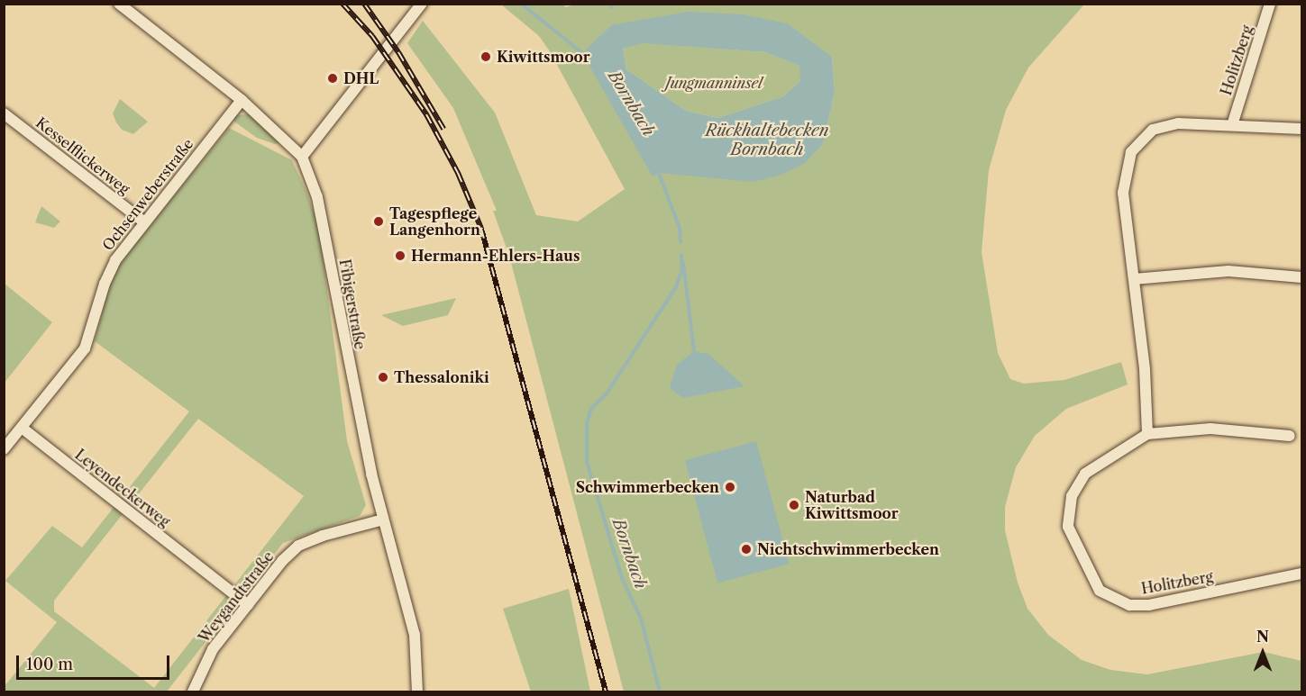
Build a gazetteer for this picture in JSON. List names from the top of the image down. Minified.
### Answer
{"streets":{"street":["Holitzberg","Kesselflickerweg","Ochsenweberstraße","Fibigerstraße","Leyendeckerweg","Weygandtstraße"]},"crossings":[["Kesselflickerweg","Ochsenweberstraße"],["Ochsenweberstraße","Fibigerstraße"],["Ochsenweberstraße","Leyendeckerweg"],["Fibigerstraße","Weygandtstraße"],["Leyendeckerweg","Weygandtstraße"]],"water":["Bornbach","Rückhaltebecken Bornbach"],"parks":["Jungmanninsel"],"places":["Kiwittsmoor","DHL","Tagespflege Langenhorn","Hermann-Ehlers-Haus","Thessaloniki","Schwimmerbecken","Naturbad Kiwittsmoor","Nichtschwimmerbecken"],"scale_bar":"100 m","north":"top"}
